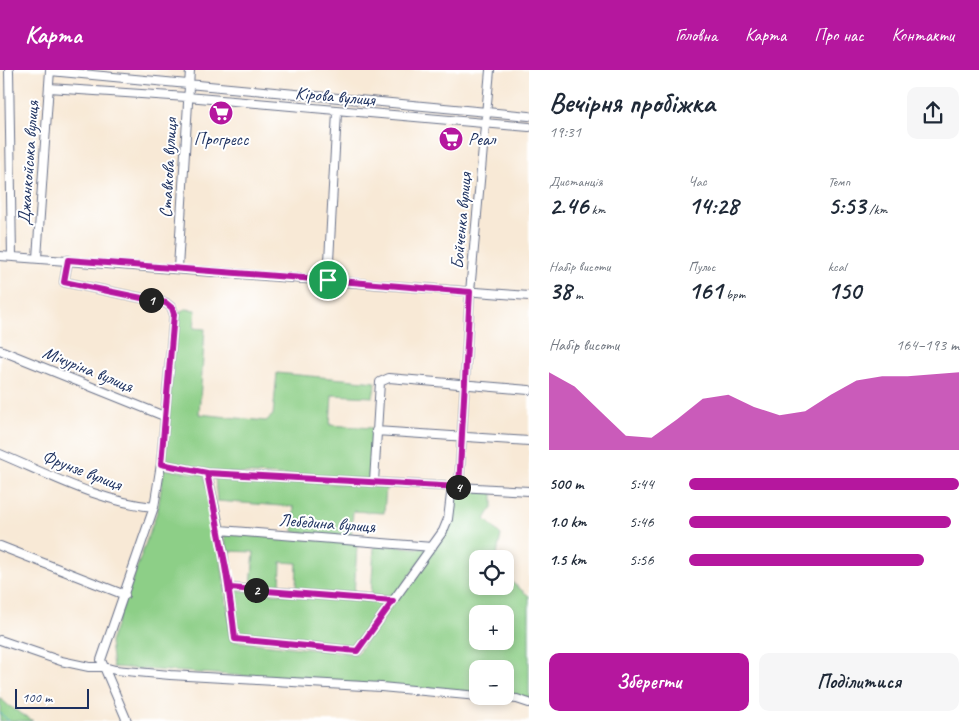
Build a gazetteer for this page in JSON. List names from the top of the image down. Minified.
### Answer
{"streets":{"street":["Кірова вулиця","Джанкойська вулиця","Ставкова вулиця","Бойченка вулиця","Мічуріна вулиця","Фрунзе вулиця","Лебедина вулиця"]},"crossings":[["Кірова вулиця","Джанкойська вулиця"],["Кірова вулиця","Ставкова вулиця"],["Кірова вулиця","Бойченка вулиця"],["Бойченка вулиця","Лебедина вулиця"]],"places":{"supermarket":["Прогресс","Реал"]},"scale_bar":"100 m","page":{"header":"Карта","nav":["Головна","Карта","Про нас","Контакти"],"heading":["Вечірня пробіжка","19:31"],"stats":[["Дистанція","2.46 km"],["Час","14:28"],["Темп","5:53 /km"],["Набір висоти","38 m"],["Пульс","161 bpm"],["kcal","150"]],"pins":["1","4","2"],"chart":["Набір висоти","164–193 m"],"list":[{"name":"500 m","note":"5:44"},{"name":"1.0 km","note":"5:46"},{"name":"1.5 km","note":"5:56"}],"map_buttons":["+","−"],"buttons":["Зберегти","Поділитися"],"scale":"100 m"}}
